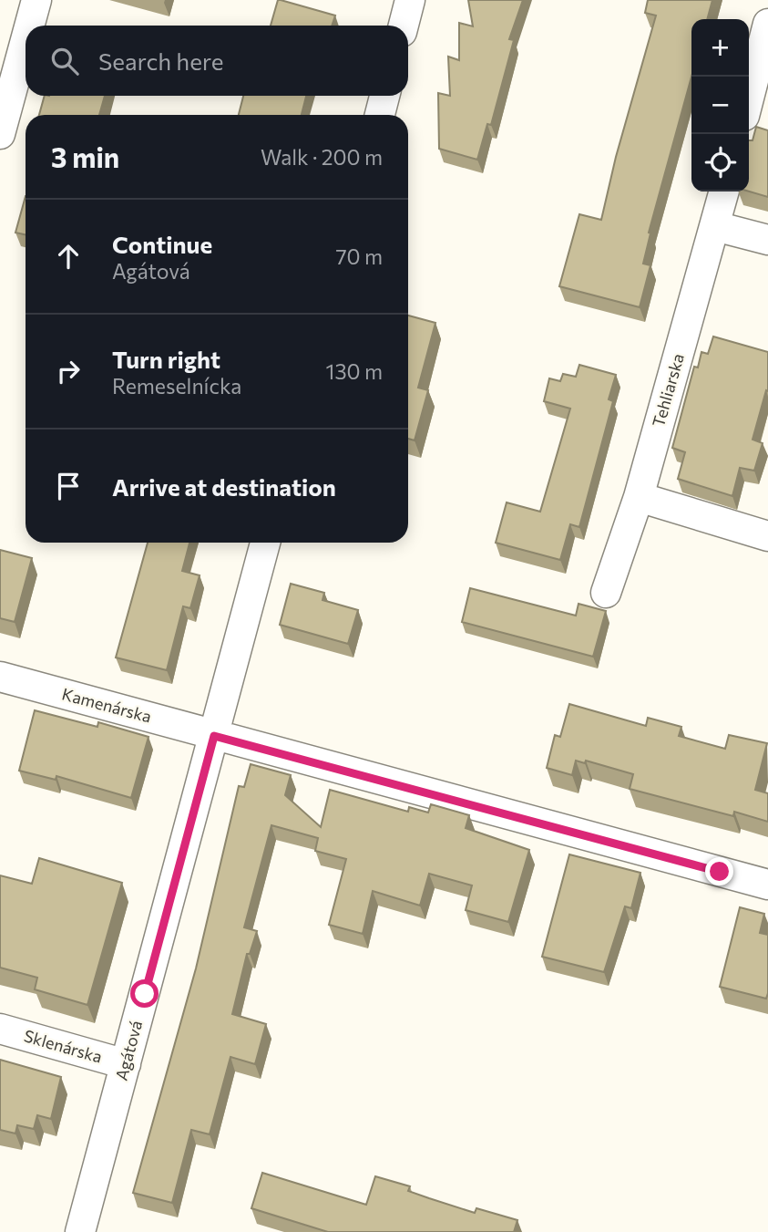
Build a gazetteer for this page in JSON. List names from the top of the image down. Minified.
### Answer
{"streets":{"street":["Tehliarska","Kamenárska","Sklenárska","Agátová"]},"crossings":[["Kamenárska","Agátová"],["Sklenárska","Agátová"]],"page":{"map_buttons":["+","−"],"search":"Search here","heading":["3 min","Walk · 200 m"],"list":[["Continue","Agátová","70 m"],["Turn right","Remeselnícka","130 m"],"Arrive at destination"]}}
